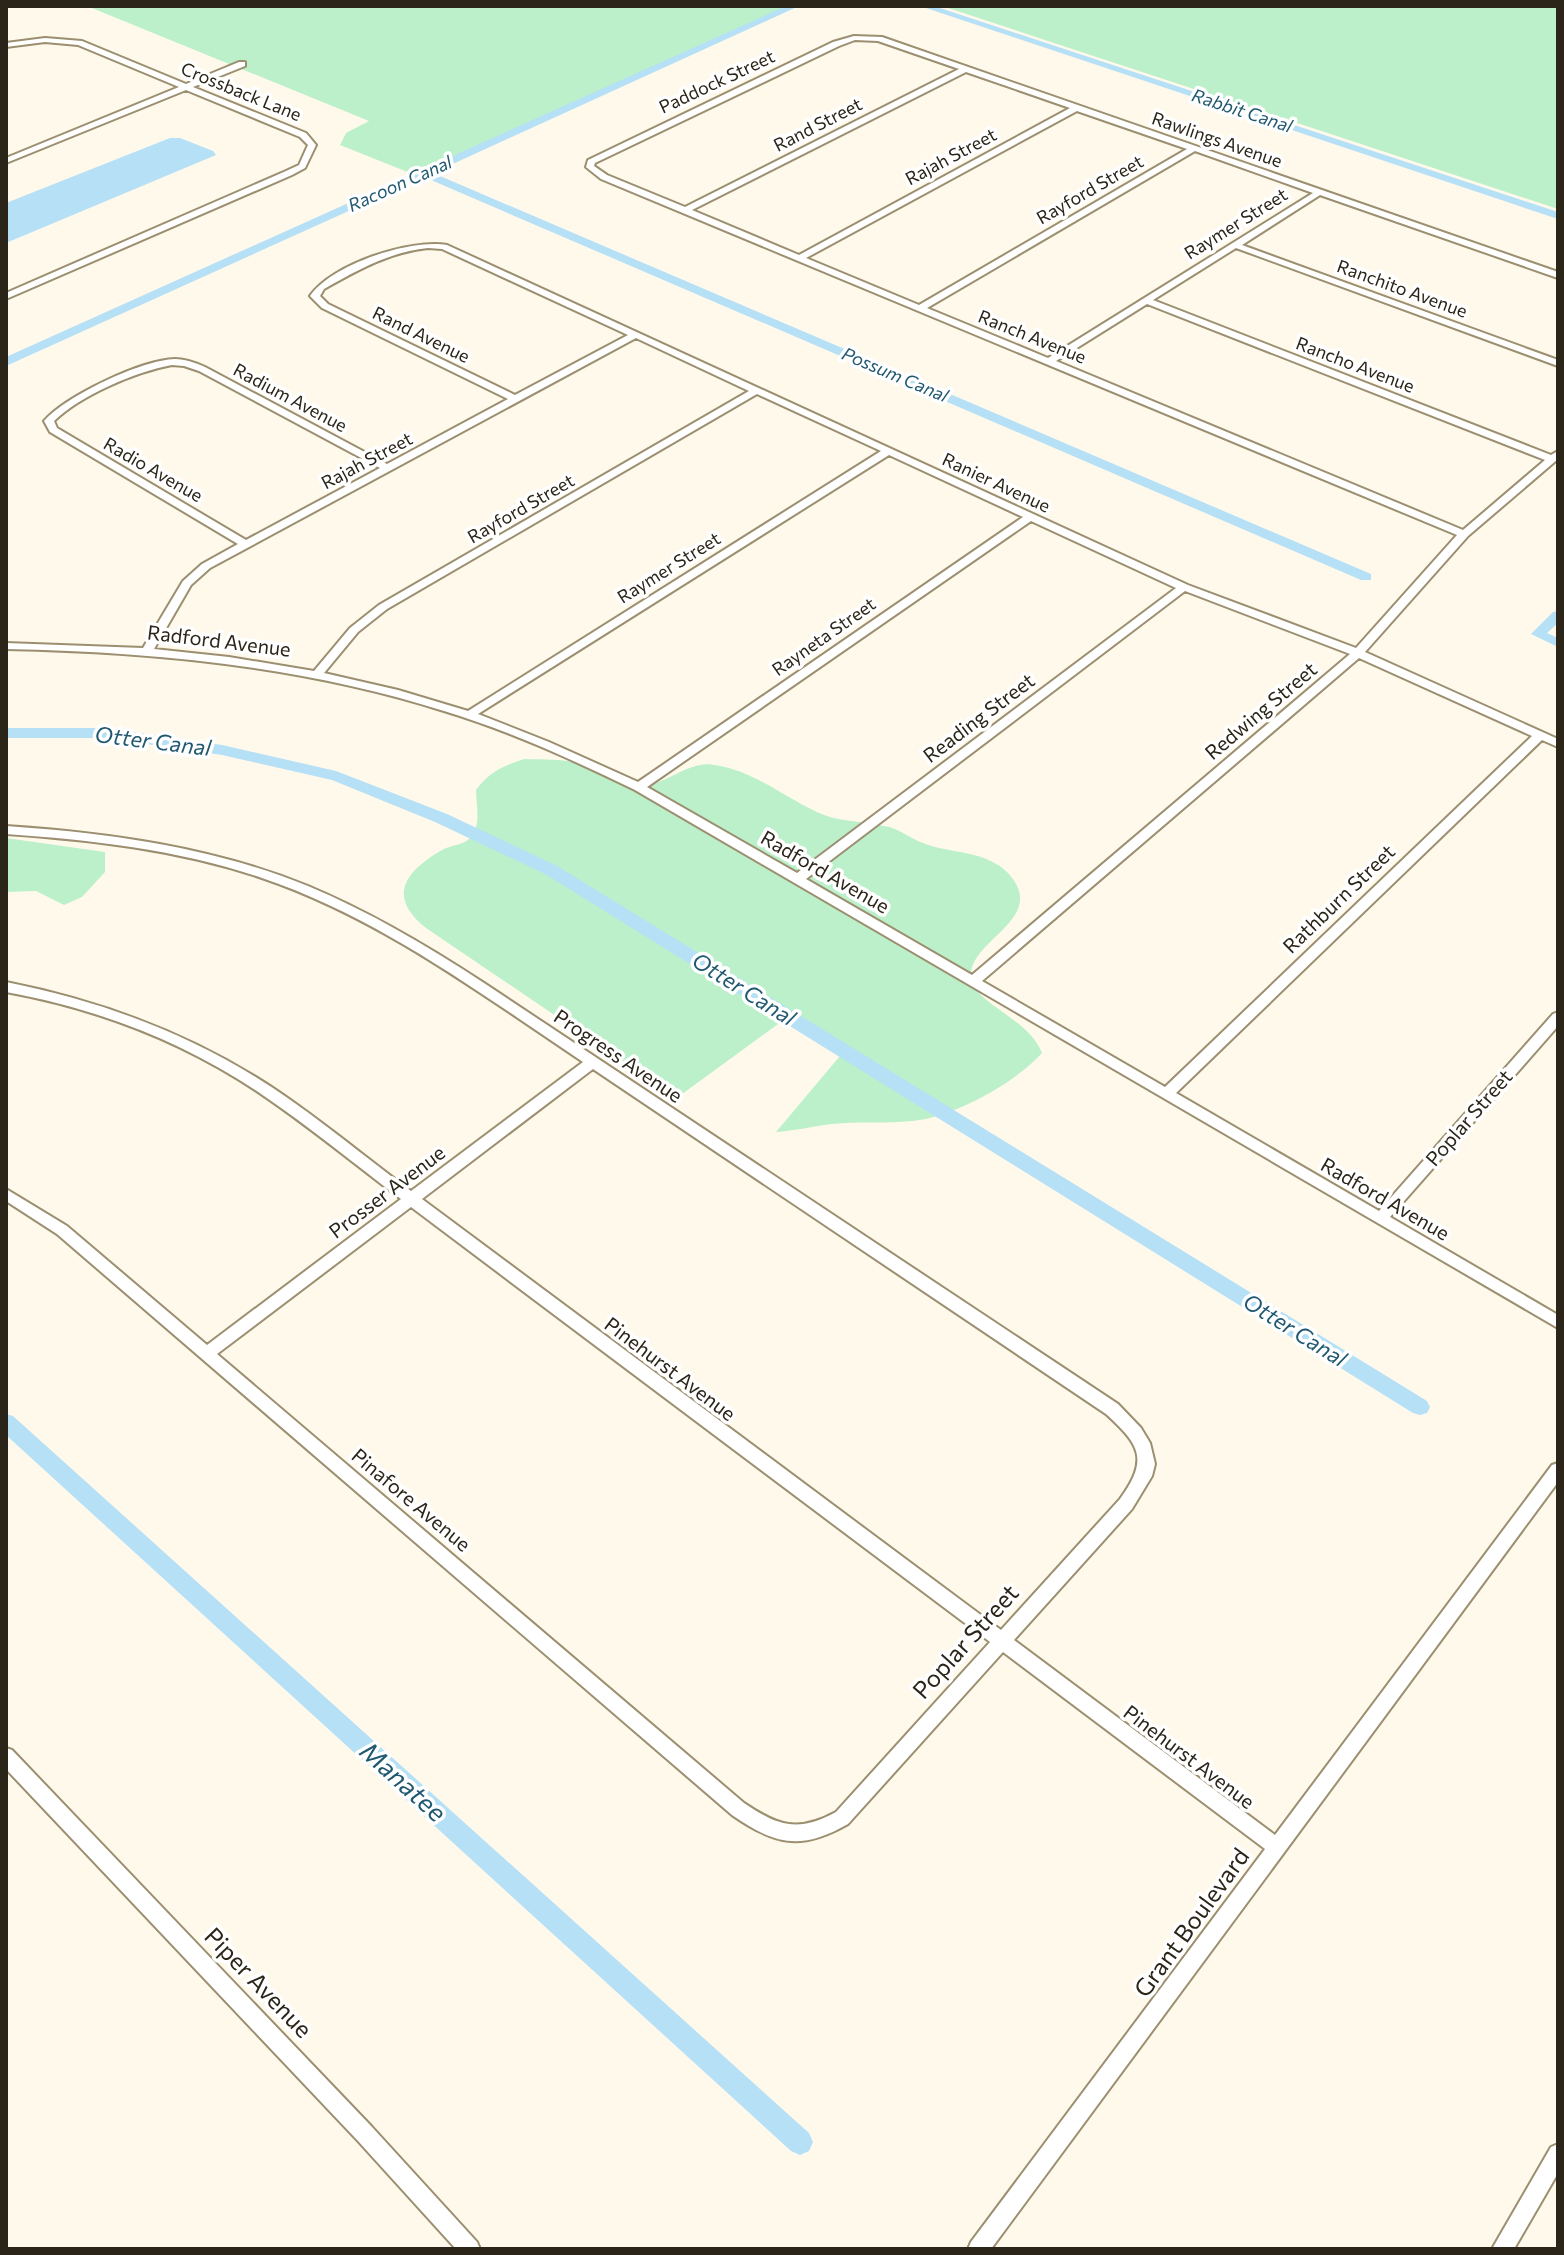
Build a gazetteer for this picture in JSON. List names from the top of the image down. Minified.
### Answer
{"streets":{"street":["Paddock Street","Crossback Lane","Rand Street","Rawlings Avenue","Rajah Street","Rayford Street","Raymer Street","Ranchito Avenue","Rand Avenue","Ranch Avenue","Rancho Avenue","Radium Avenue","Radio Avenue","Ranier Avenue","Rayneta Street","Radford Avenue","Redwing Street","Reading Street","Rathburn Street","Progress Avenue","Poplar Street","Prosser Avenue","Pinehurst Avenue","Pinafore Avenue","Grant Boulevard","Piper Avenue"]},"crossings":[["Paddock Street","Rawlings Avenue"],["Paddock Street","Ranch Avenue"],["Rand Street","Rawlings Avenue"],["Rand Street","Ranch Avenue"],["Rawlings Avenue","Rajah Street"],["Rawlings Avenue","Rayford Street"],["Rawlings Avenue","Raymer Street"],["Rajah Street","Rand Avenue"],["Rajah Street","Ranch Avenue"],["Rajah Street","Radium Avenue"],["Rajah Street","Radio Avenue"],["Rajah Street","Ranier Avenue"],["Rajah Street","Radford Avenue"],["Rayford Street","Ranch Avenue"],["Rayford Street","Ranier Avenue"],["Rayford Street","Radford Avenue"],["Raymer Street","Ranchito Avenue"],["Raymer Street","Ranch Avenue"],["Raymer Street","Rancho Avenue"],["Raymer Street","Ranier Avenue"],["Raymer Street","Radford Avenue"],["Rand Avenue","Ranier Avenue"],["Ranch Avenue","Redwing Street"],["Rancho Avenue","Redwing Street"],["Radium Avenue","Radio Avenue"],["Ranier Avenue","Rayneta Street"],["Ranier Avenue","Redwing Street"],["Ranier Avenue","Reading Street"],["Ranier Avenue","Rathburn Street"],["Rayneta Street","Radford Avenue"],["Radford Avenue","Redwing Street"],["Radford Avenue","Reading Street"],["Radford Avenue","Rathburn Street"],["Radford Avenue","Poplar Street"],["Progress Avenue","Poplar Street"],["Progress Avenue","Prosser Avenue"],["Poplar Street","Pinehurst Avenue"],["Poplar Street","Pinafore Avenue"],["Prosser Avenue","Pinehurst Avenue"],["Prosser Avenue","Pinafore Avenue"],["Pinehurst Avenue","Grant Boulevard"]],"water":["Rabbit Canal","Racoon Canal","Possum Canal","Otter Canal","Manatee"]}
